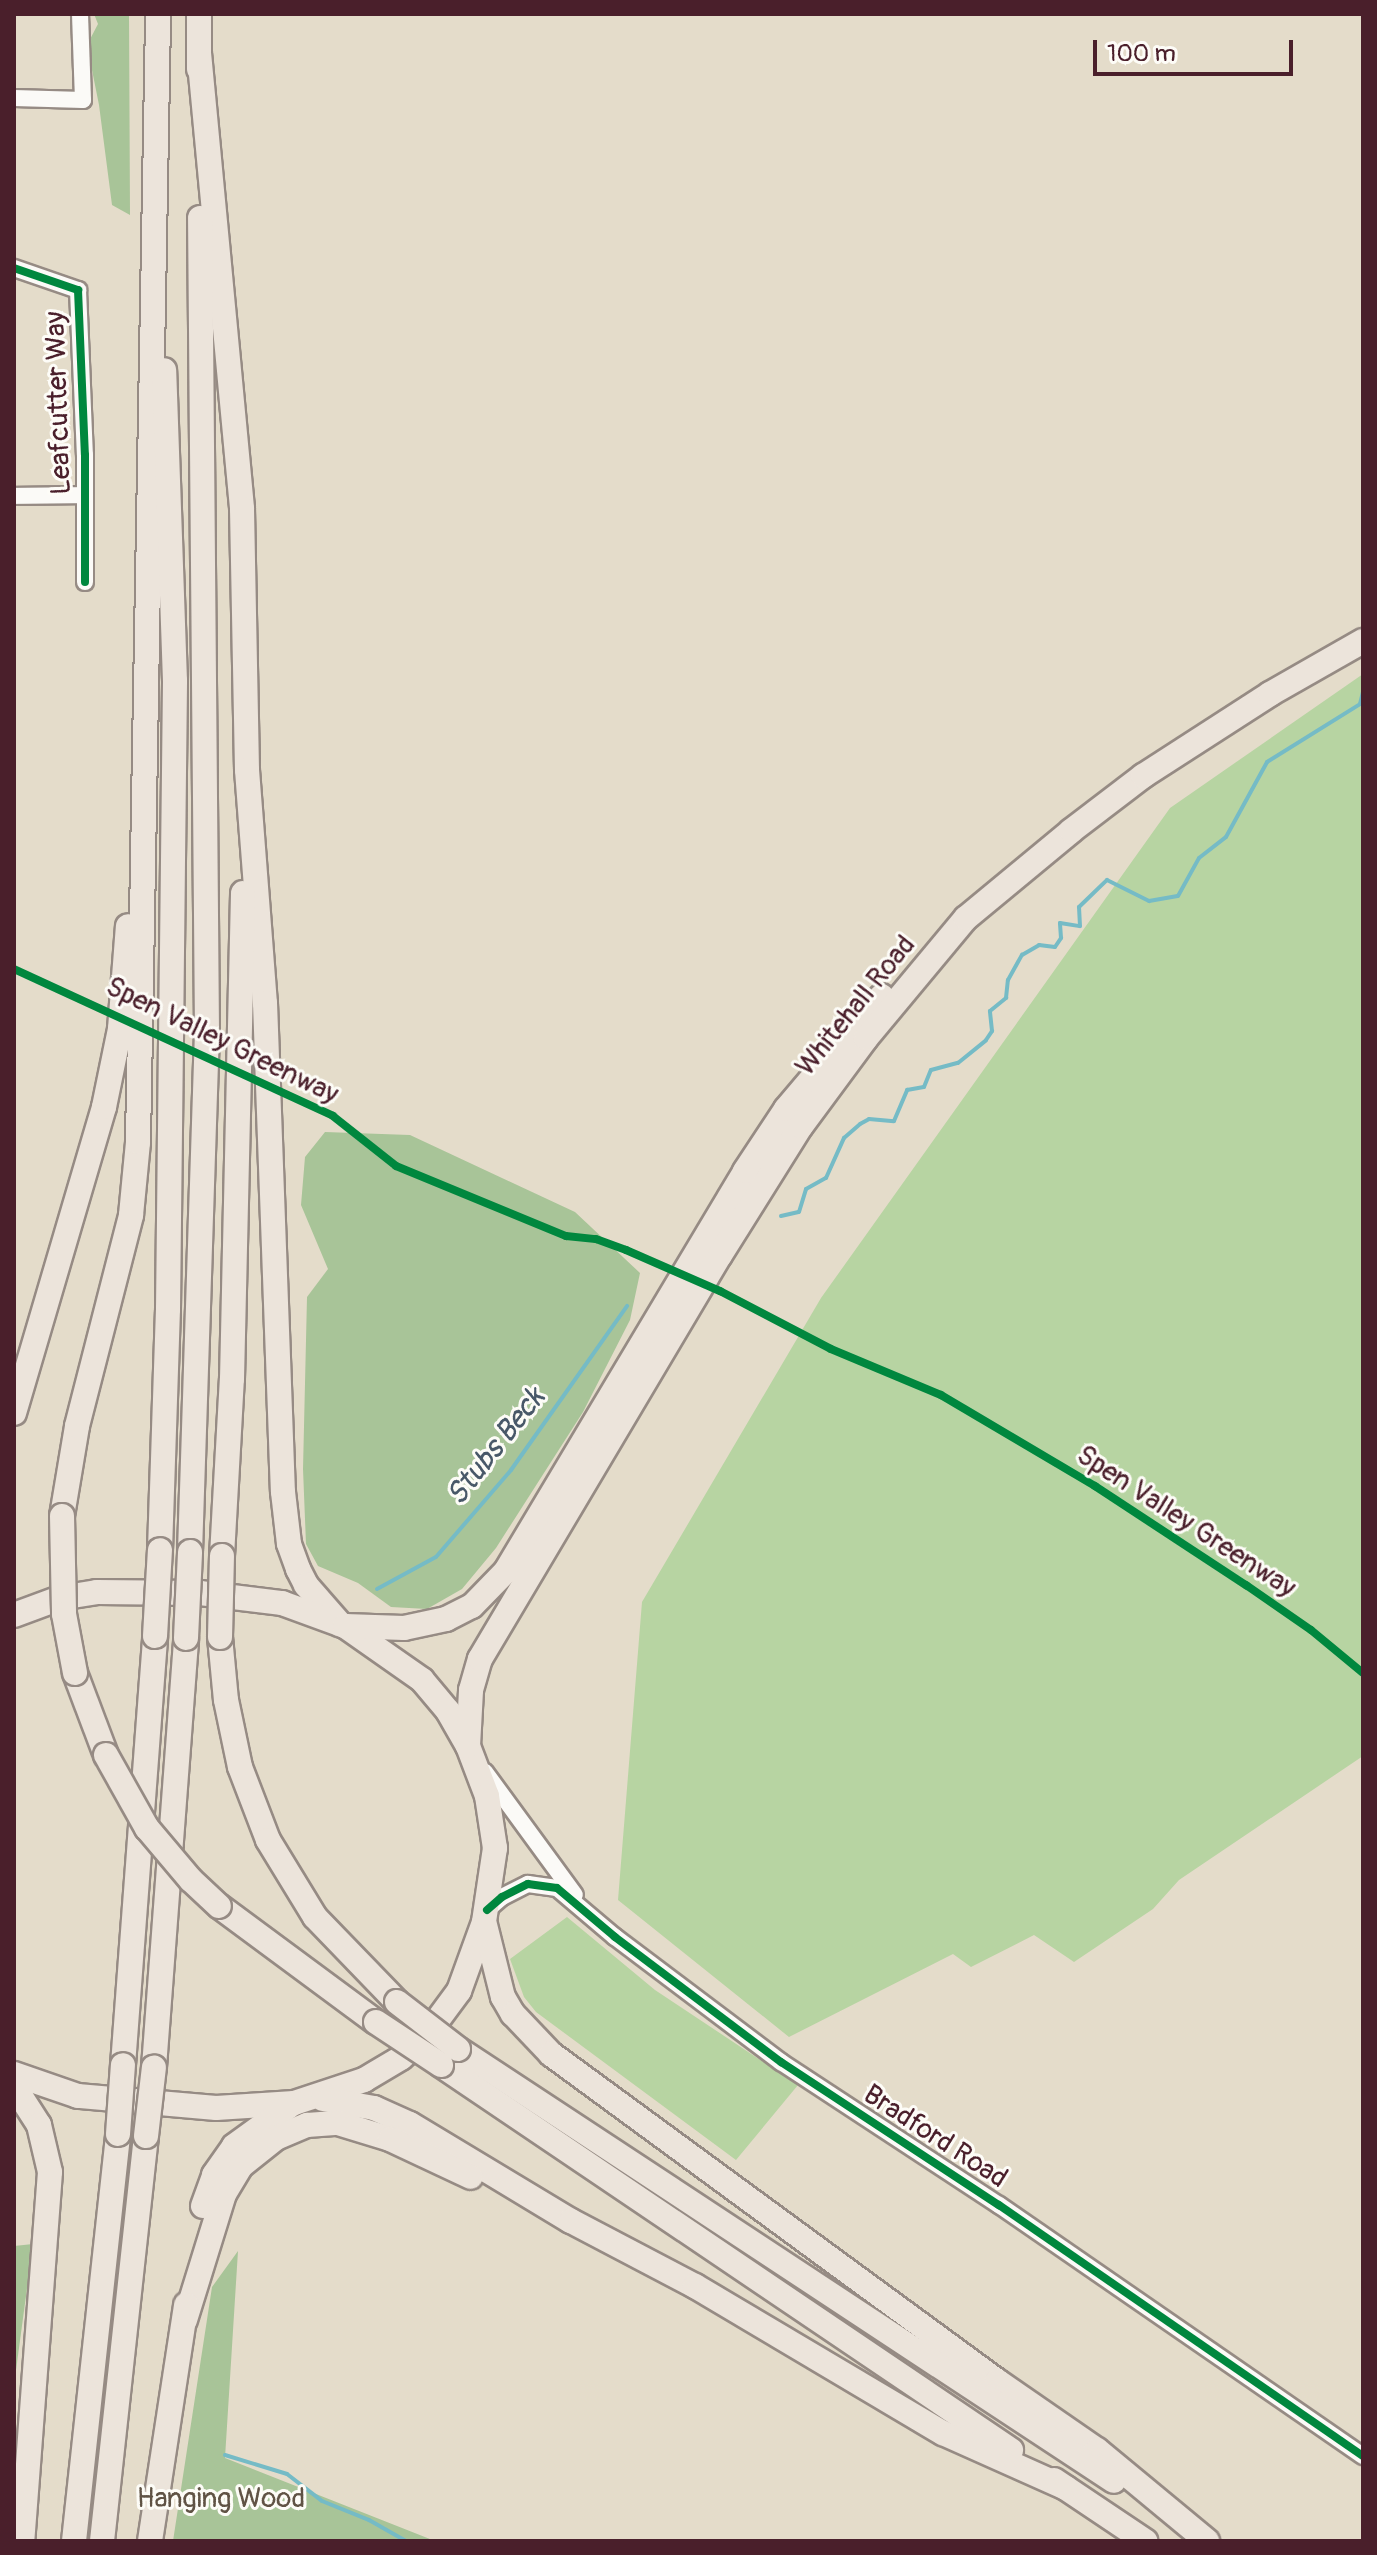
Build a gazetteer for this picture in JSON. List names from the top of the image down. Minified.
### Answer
{"streets":{"highway":["Whitehall Road"],"street":["Leafcutter Way","Bradford Road"],"cycle path":["Spen Valley Greenway"]},"crossings":[["Whitehall Road","Bradford Road"]],"water":["Stubs Beck"],"parks":["Hanging Wood"],"scale_bar":"100 m"}
